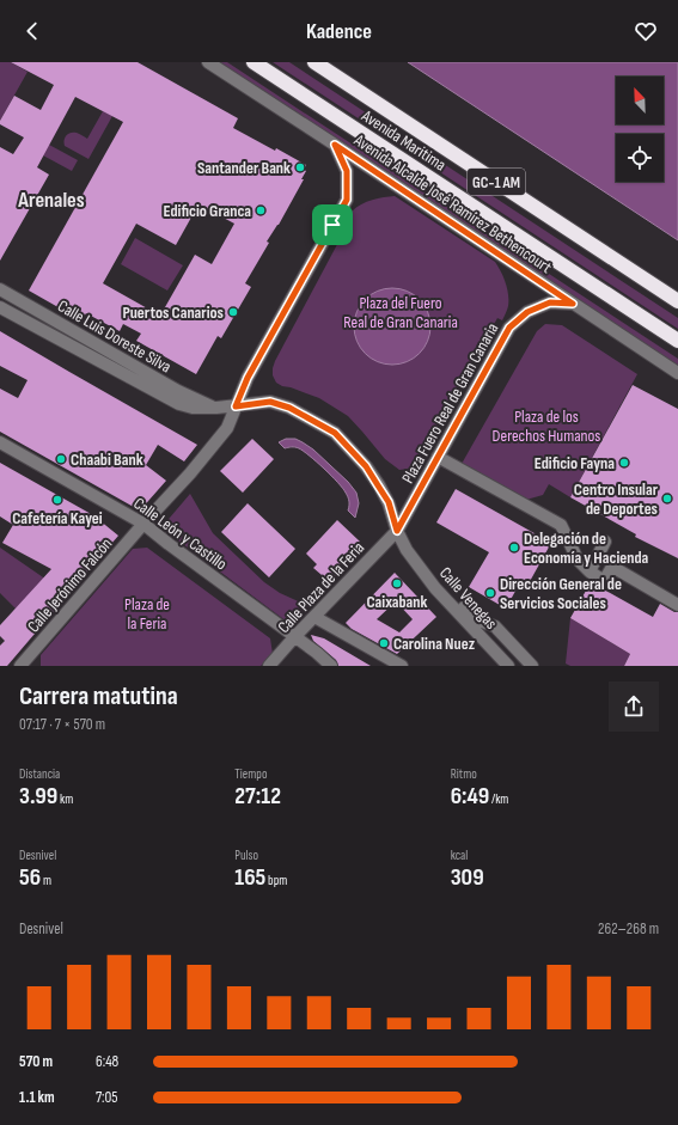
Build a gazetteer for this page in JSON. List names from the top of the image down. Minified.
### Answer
{"streets":{"highway":["Avenida Maritima","GC-1 AM"],"street":["Avenida Alcalde José Ramírez Bethencourt","Calle Luis Doreste Silva","Plaza Fuero Real de Gran Canaria","Calle León y Castillo","Calle Jerónimo Falcón","Calle Plaza de la Feria","Calle Venegas"]},"crossings":[["Avenida Alcalde José Ramírez Bethencourt","Plaza Fuero Real de Gran Canaria"],["Calle Luis Doreste Silva","Calle Venegas"],["Plaza Fuero Real de Gran Canaria","Calle Plaza de la Feria"],["Plaza Fuero Real de Gran Canaria","Calle Venegas"],["Calle León y Castillo","Calle Jerónimo Falcón"],["Calle León y Castillo","Calle Plaza de la Feria"],["Calle Plaza de la Feria","Calle Venegas"]],"districts":["Arenales"],"parks":["Plaza del Fuero Real de Gran Canaria","Plaza de los Derechos Humanos","Plaza de la Feria"],"places":["Santander Bank","Edificio Granca","Puertos Canarios","Chaabi Bank","Edificio Fayna","Centro Insular de Deportes","Cafetería Kayei","Delegación de Economía y Hacienda","Caixabank","Dirección General de Servicios Sociales","Carolina Nuez"],"north":"top left","page":{"header":"Kadence","heading":["Carrera matutina","07:17 · 7 × 570 m"],"stats":[["Distancia","3.99 km"],["Tiempo","27:12"],["Ritmo","6:49 /km"],["Desnivel","56 m"],["Pulso","165 bpm"],["kcal","309"]],"chart":["Desnivel","262–268 m"],"list":[{"name":"570 m","note":"6:48"},{"name":"1.1 km","note":"7:05"}]}}
